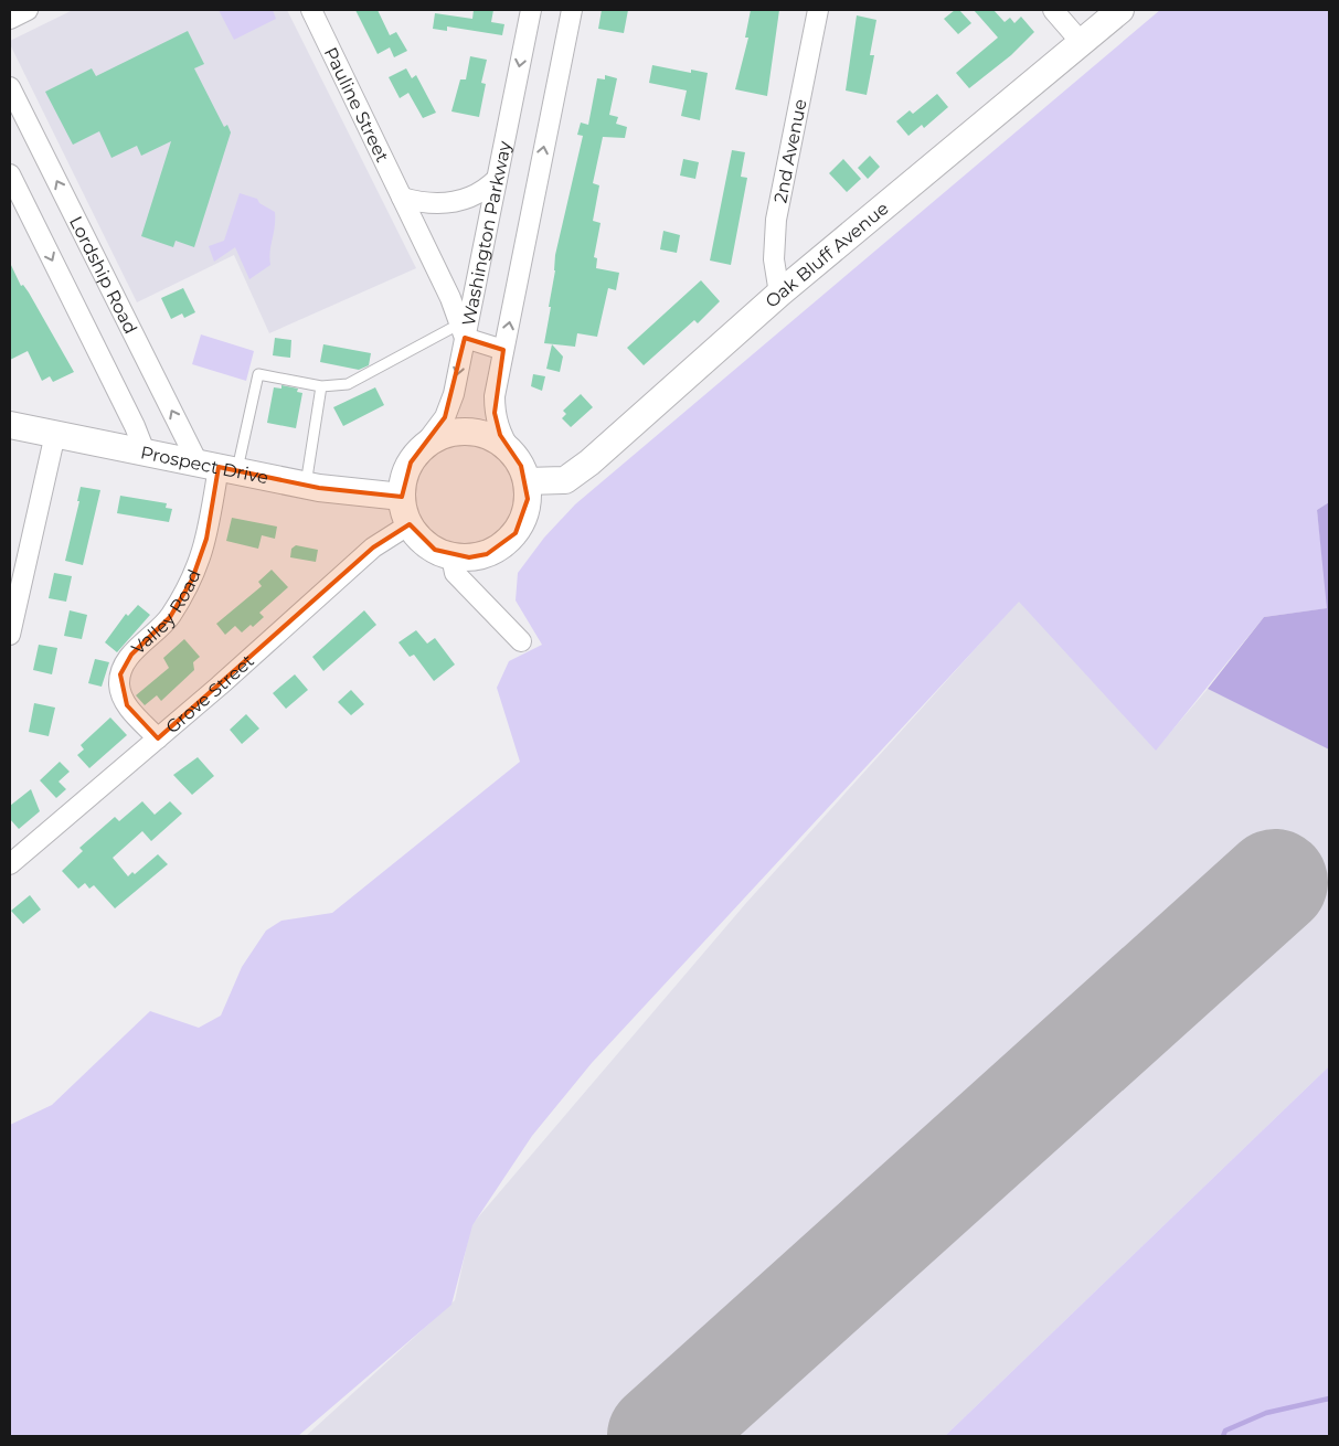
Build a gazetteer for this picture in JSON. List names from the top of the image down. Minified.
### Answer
{"streets":{"main road":["Oak Bluff Avenue","Prospect Drive"],"street":["Pauline Street","2nd Avenue","Washington Parkway","Lordship Road","Valley Road","Grove Street"]},"crossings":[["Pauline Street","Washington Parkway"],["2nd Avenue","Oak Bluff Avenue"],["Washington Parkway","Oak Bluff Avenue"],["Washington Parkway","Prospect Drive"],["Washington Parkway","Grove Street"],["Oak Bluff Avenue","Prospect Drive"],["Oak Bluff Avenue","Grove Street"],["Lordship Road","Prospect Drive"],["Lordship Road","Valley Road"],["Prospect Drive","Valley Road"],["Prospect Drive","Grove Street"],["Valley Road","Grove Street"]]}
